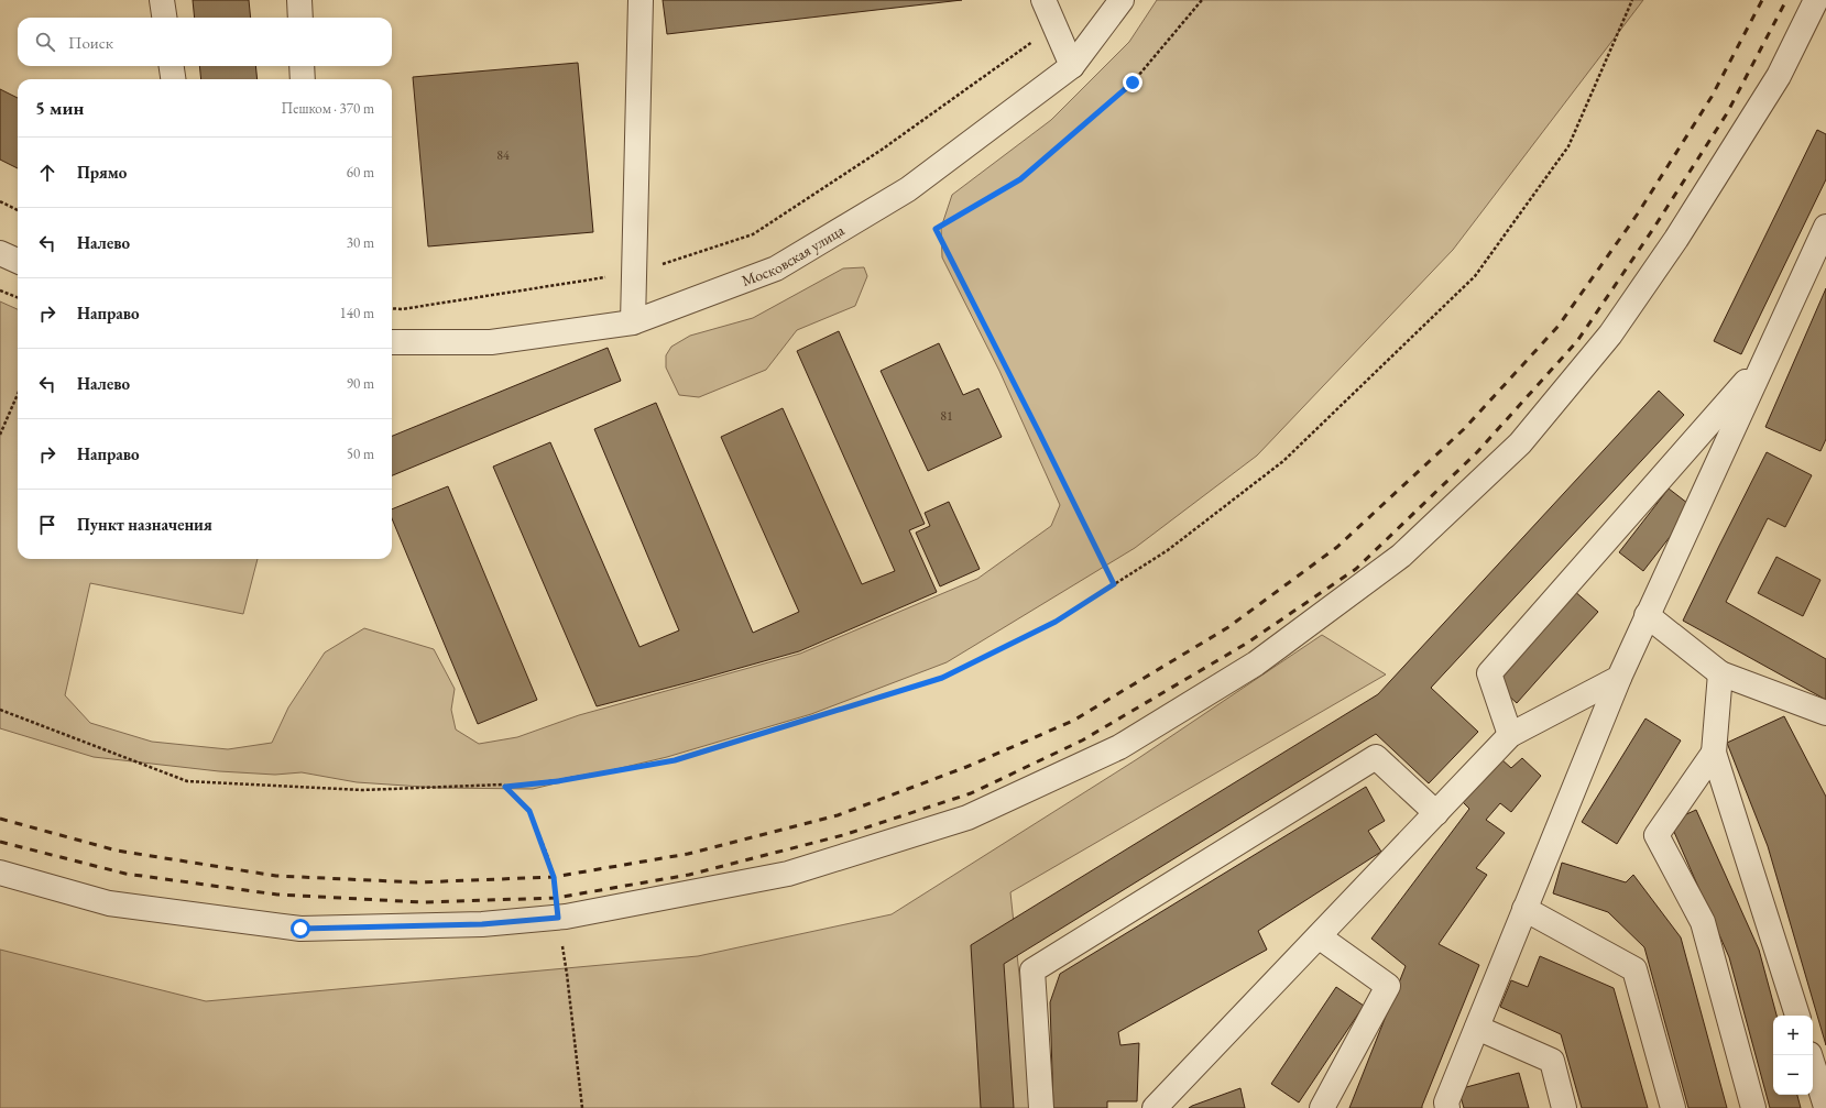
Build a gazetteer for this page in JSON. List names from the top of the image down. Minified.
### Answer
{"streets":{"street":["Московская улица"]},"house_numbers":["84","81"],"page":{"search":"Поиск","heading":["5 мин","Пешком · 370 m"],"list":[["Прямо","60 m"],["Налево","30 m"],["Направо","140 m"],["Налево","90 m"],["Направо","50 m"],"Пункт назначения"],"map_buttons":["+","−"]}}
